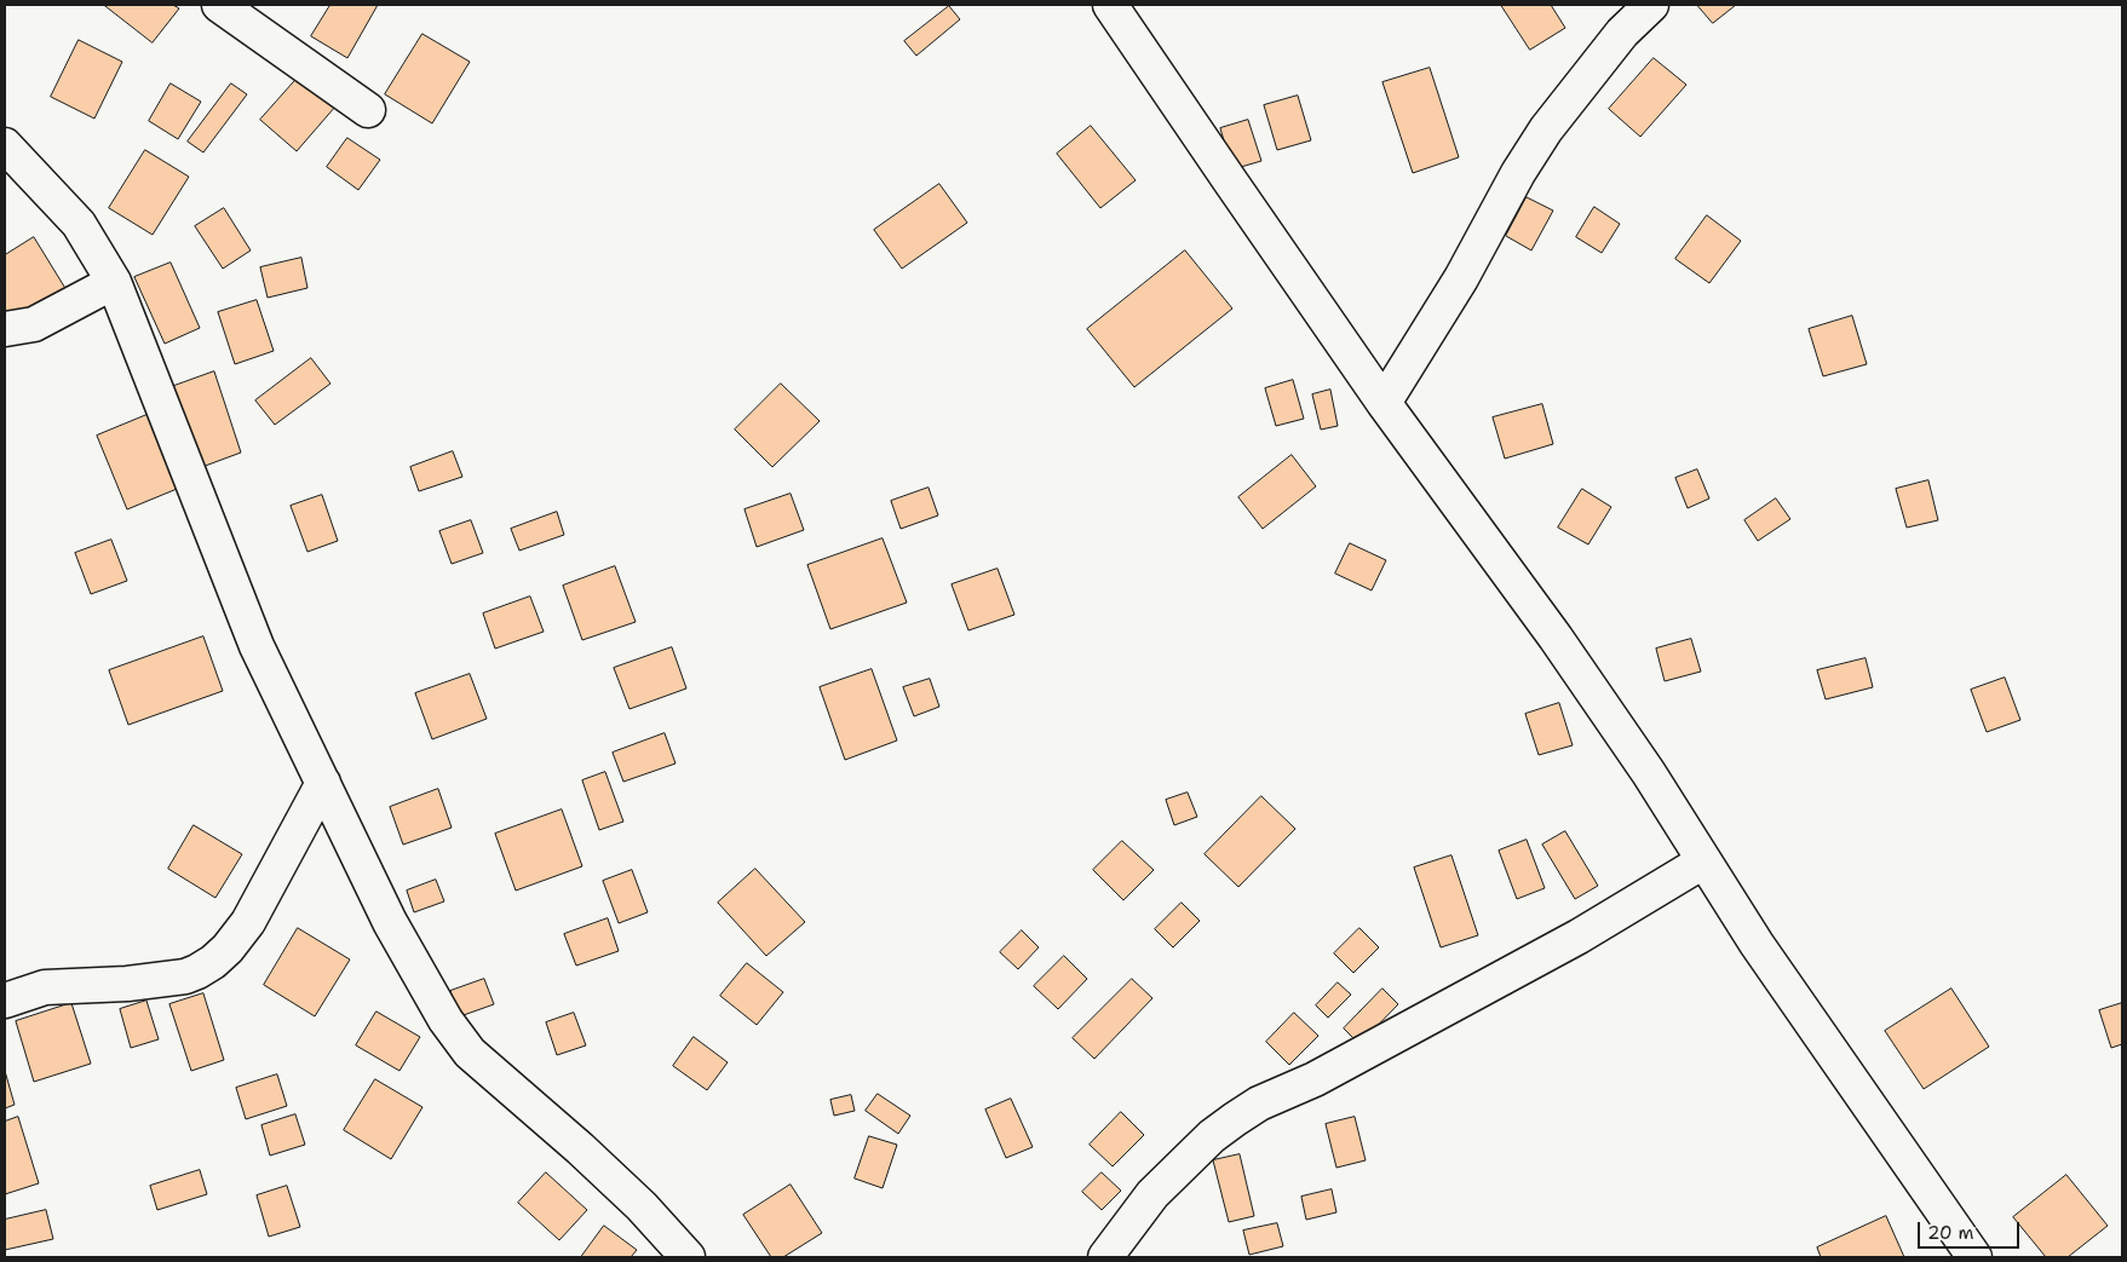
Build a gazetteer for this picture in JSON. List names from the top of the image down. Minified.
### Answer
{"scale_bar":"20 m"}
